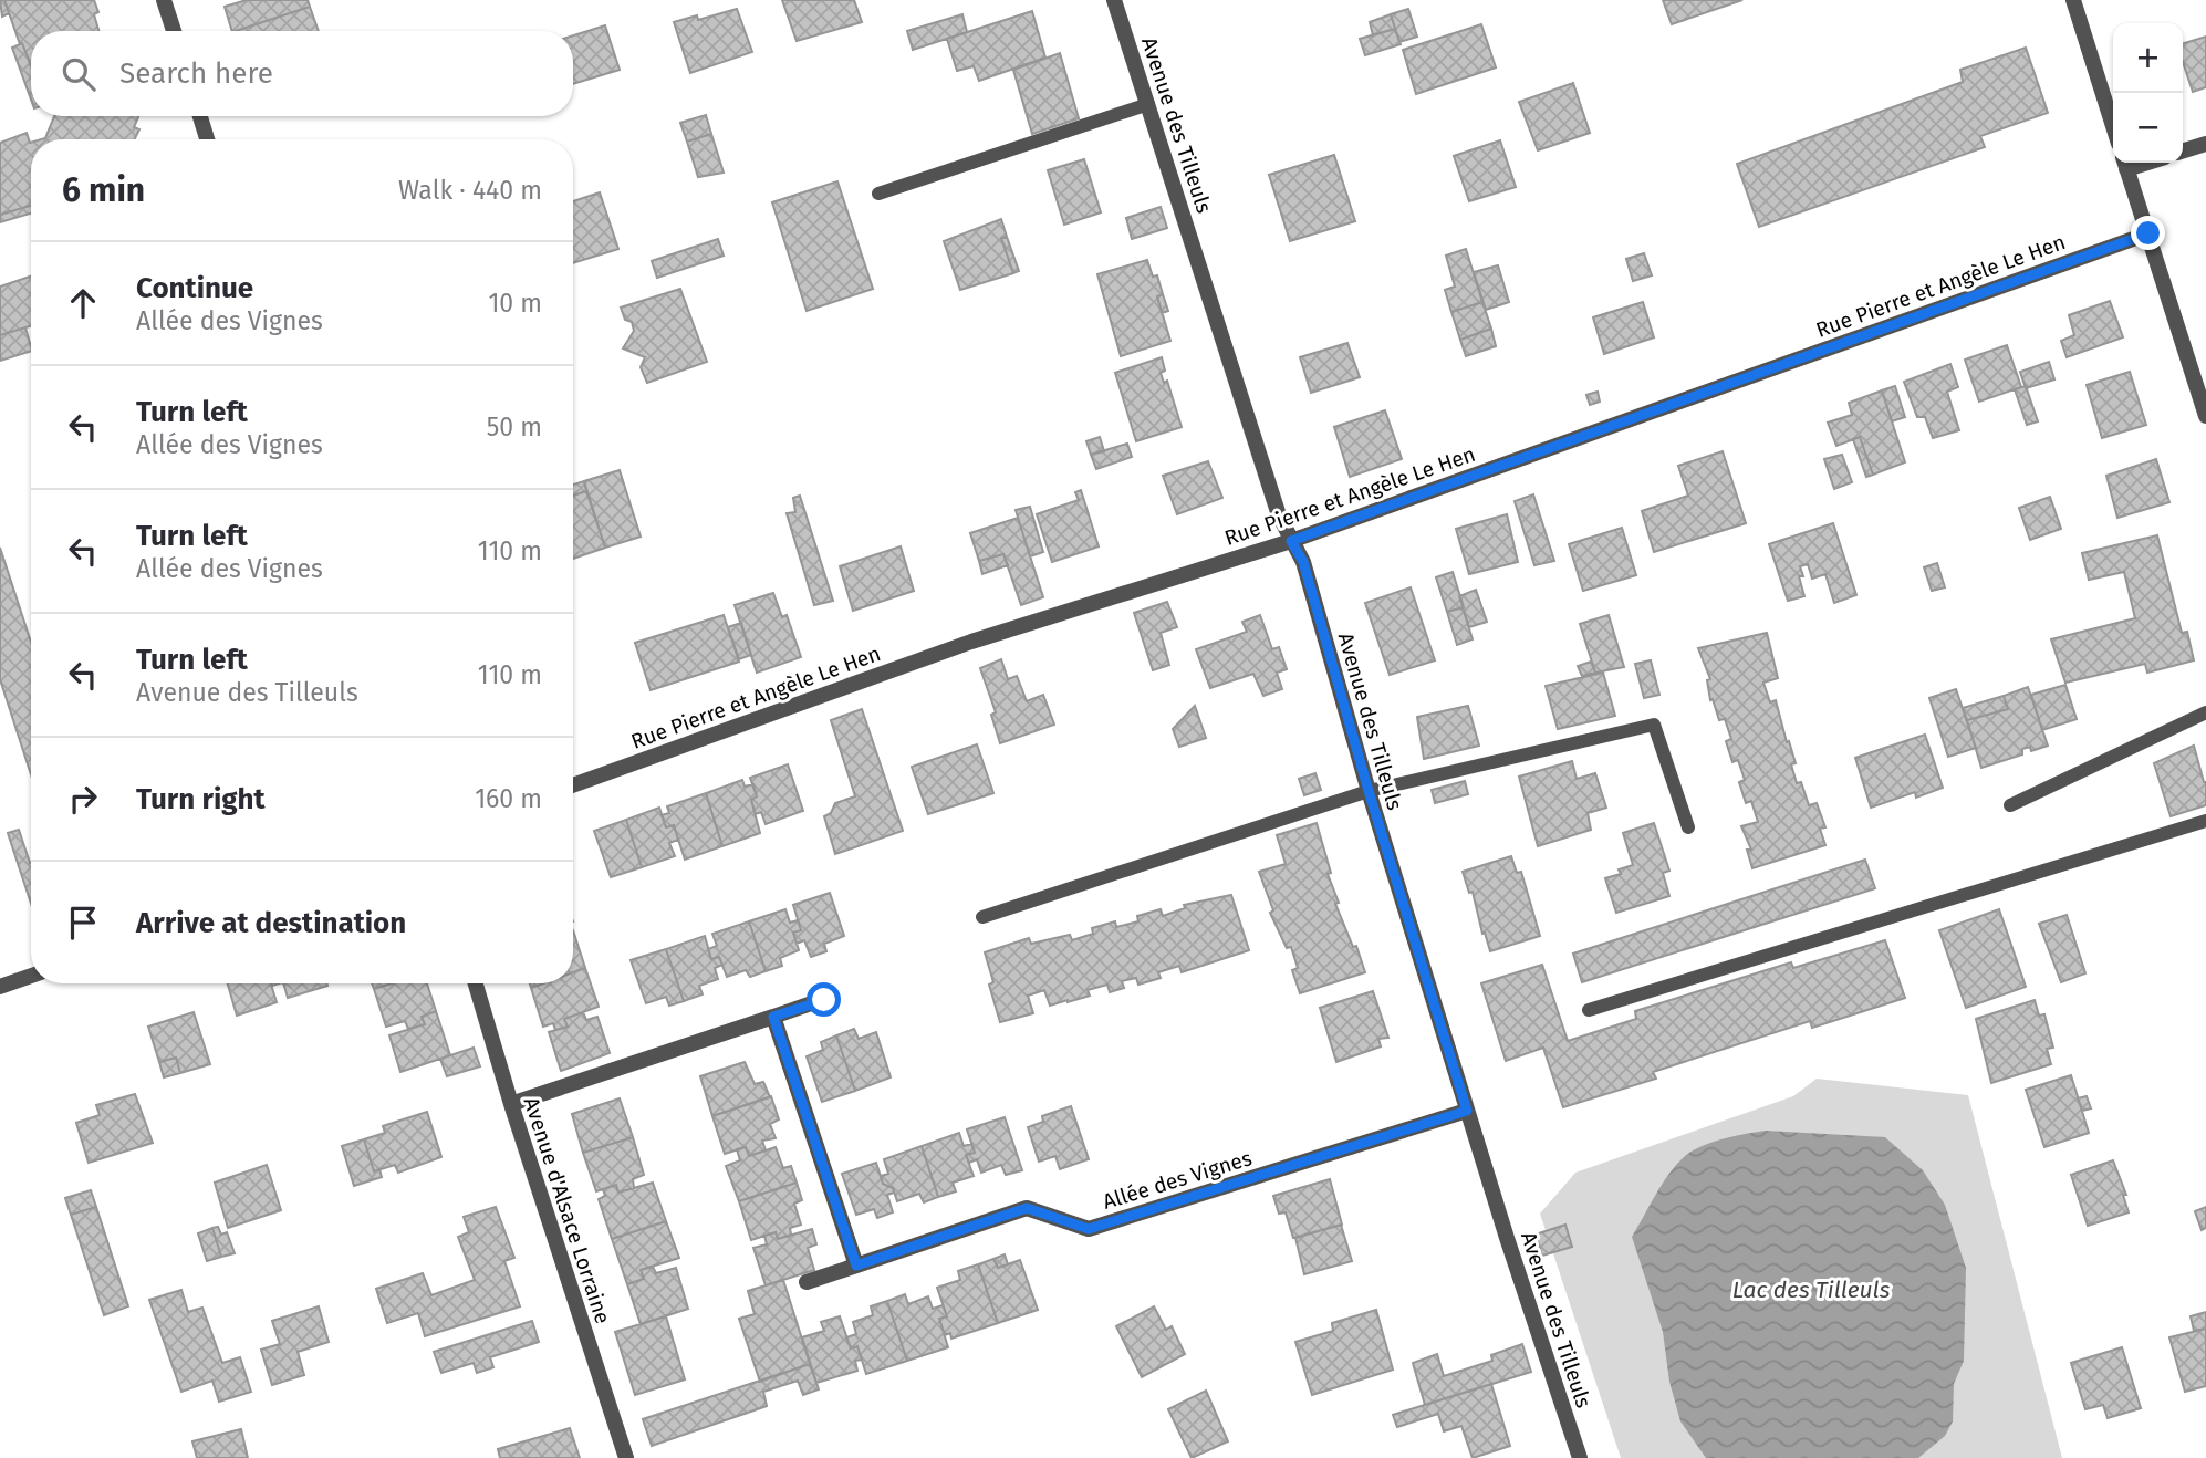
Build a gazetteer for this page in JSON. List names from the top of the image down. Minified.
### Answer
{"streets":{"street":["Avenue des Tilleuls","Rue Pierre et Angèle Le Hen","Allée des Vignes","Avenue d'Alsace Lorraine"]},"crossings":[["Avenue des Tilleuls","Rue Pierre et Angèle Le Hen"],["Avenue des Tilleuls","Allée des Vignes"]],"water":["Lac des Tilleuls"],"page":{"map_buttons":["+","−"],"search":"Search here","heading":["6 min","Walk · 440 m"],"list":[["Continue","Allée des Vignes","10 m"],["Turn left","Allée des Vignes","50 m"],["Turn left","Allée des Vignes","110 m"],["Turn left","Avenue des Tilleuls","110 m"],["Turn right","160 m"],"Arrive at destination"]}}
